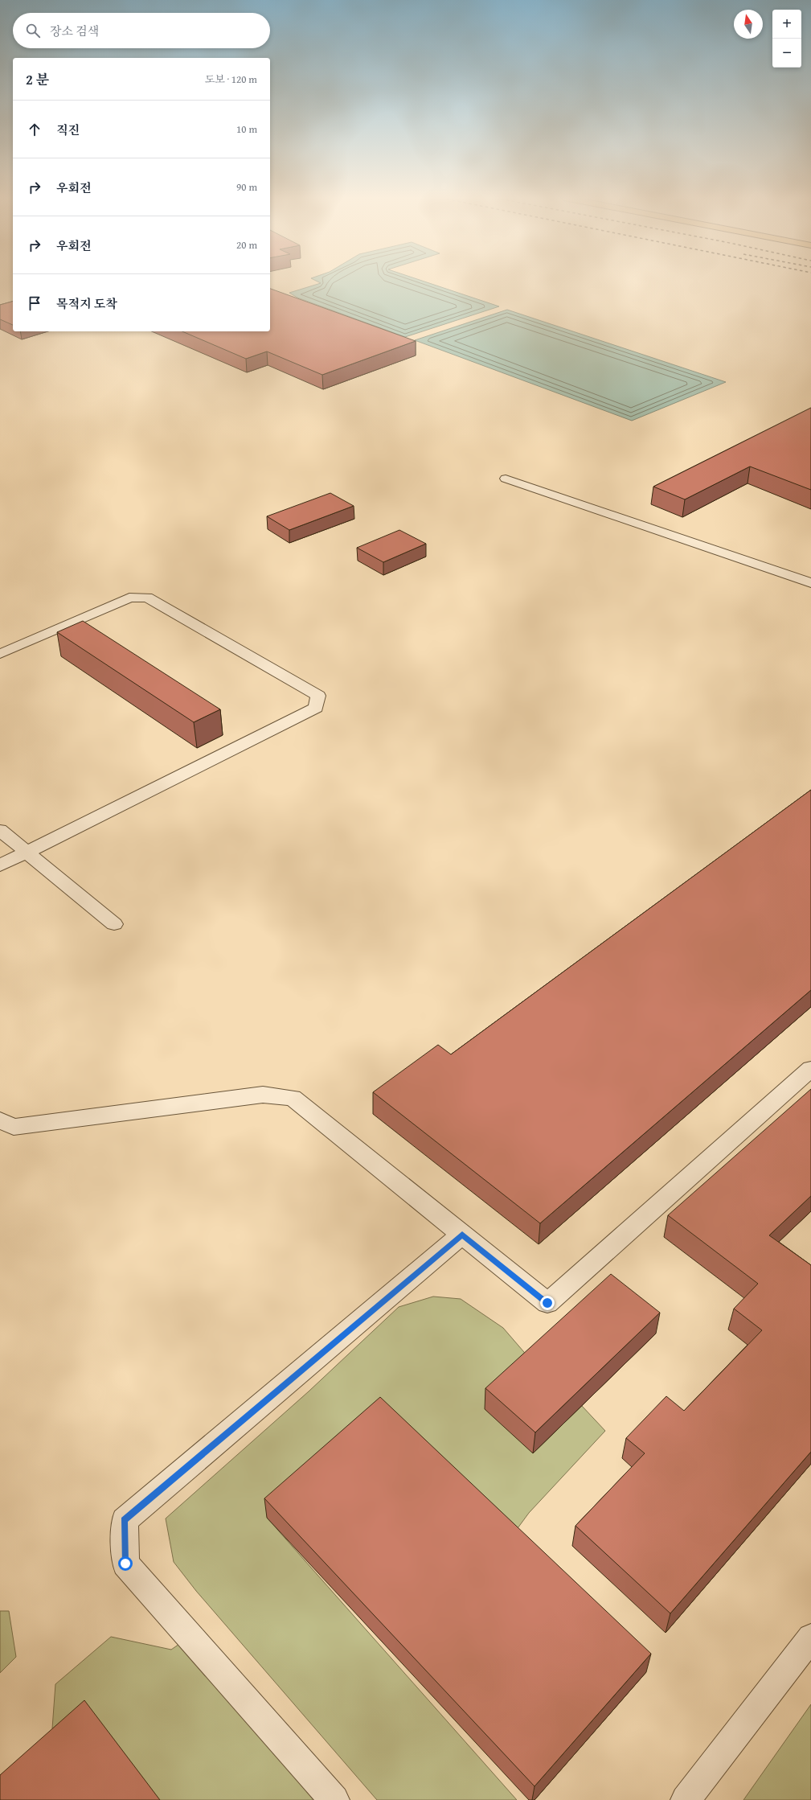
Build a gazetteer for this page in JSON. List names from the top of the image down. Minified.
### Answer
{"north":"top","page":{"map_buttons":["+","−"],"search":"장소 검색","heading":["2 분","도보 · 120 m"],"list":[["직진","10 m"],["우회전","90 m"],["우회전","20 m"],"목적지 도착"]}}
